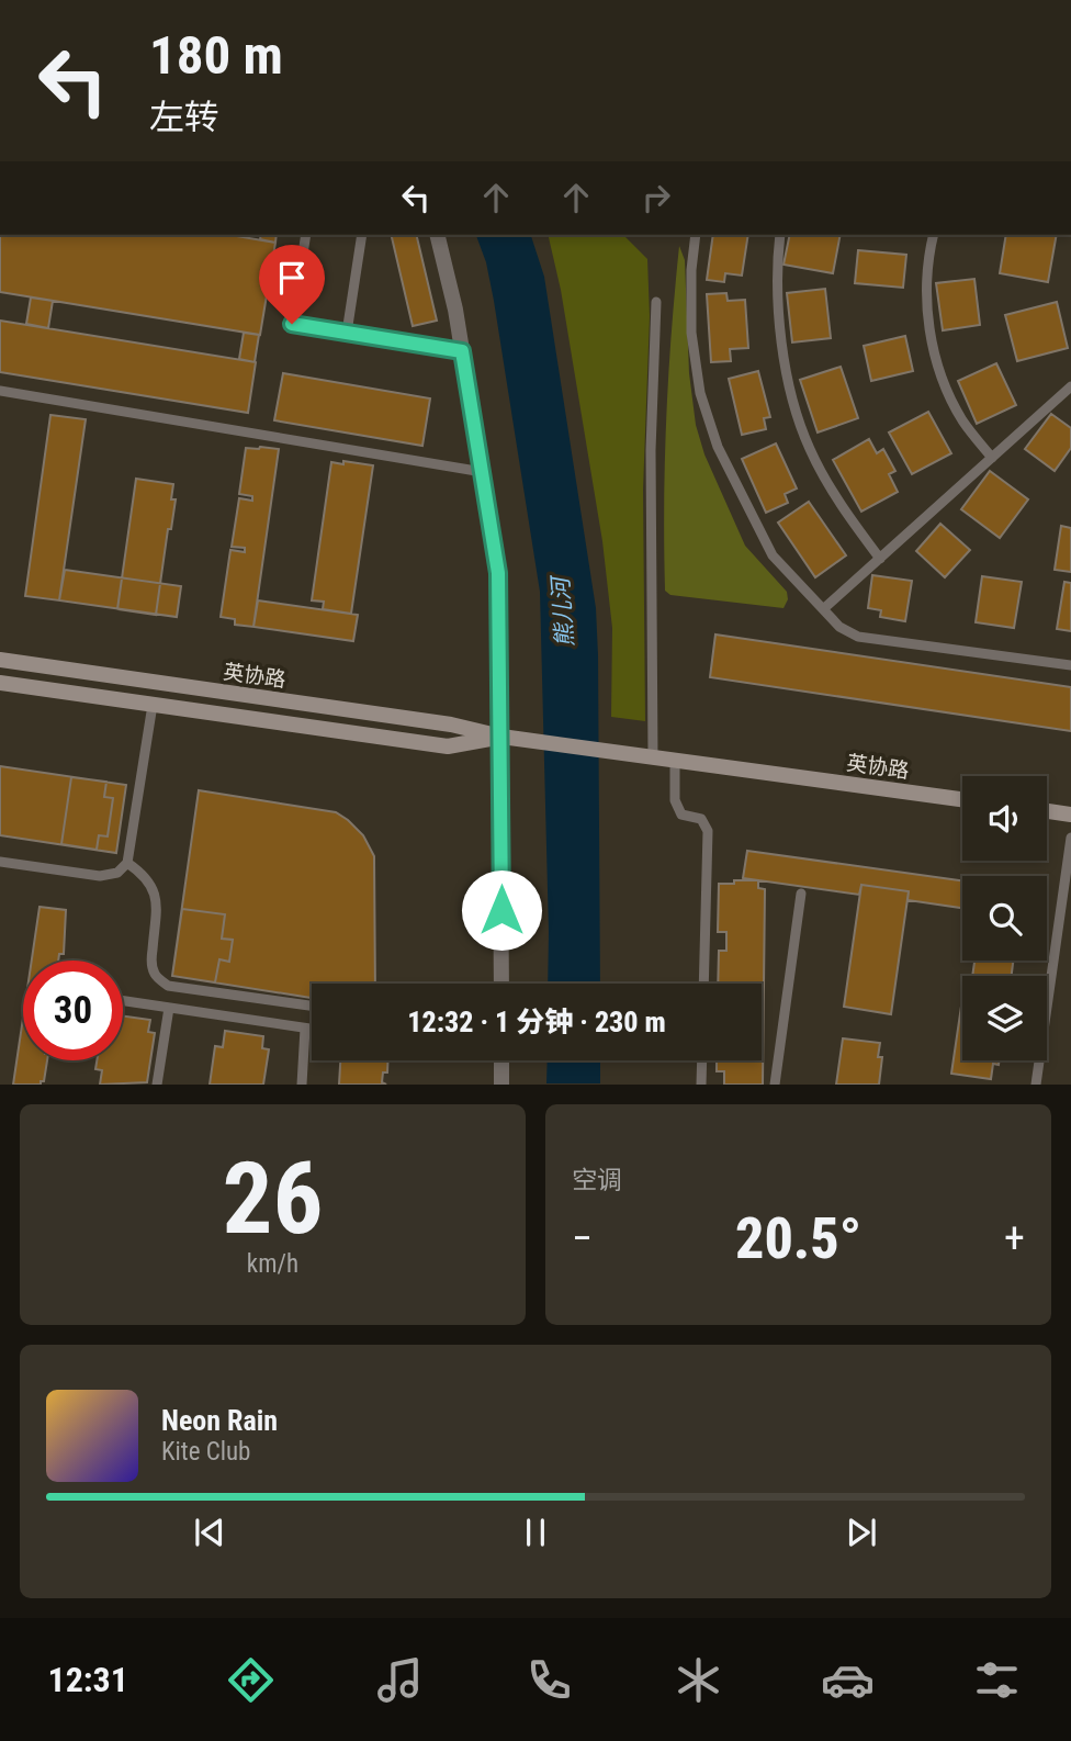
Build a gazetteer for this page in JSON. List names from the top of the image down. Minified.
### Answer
{"streets":{"street":["英协路"]},"water":["熊儿河"],"page":{"turn":["180 m","左转"],"limit":"30","trip":"12:32 · 1 分钟 · 230 m","tile":[["26","km/h"],"空调"],"heat":["−","20.5°","+"],"song":["Neon Rain","Kite Club"],"tabs":"12:31"}}
